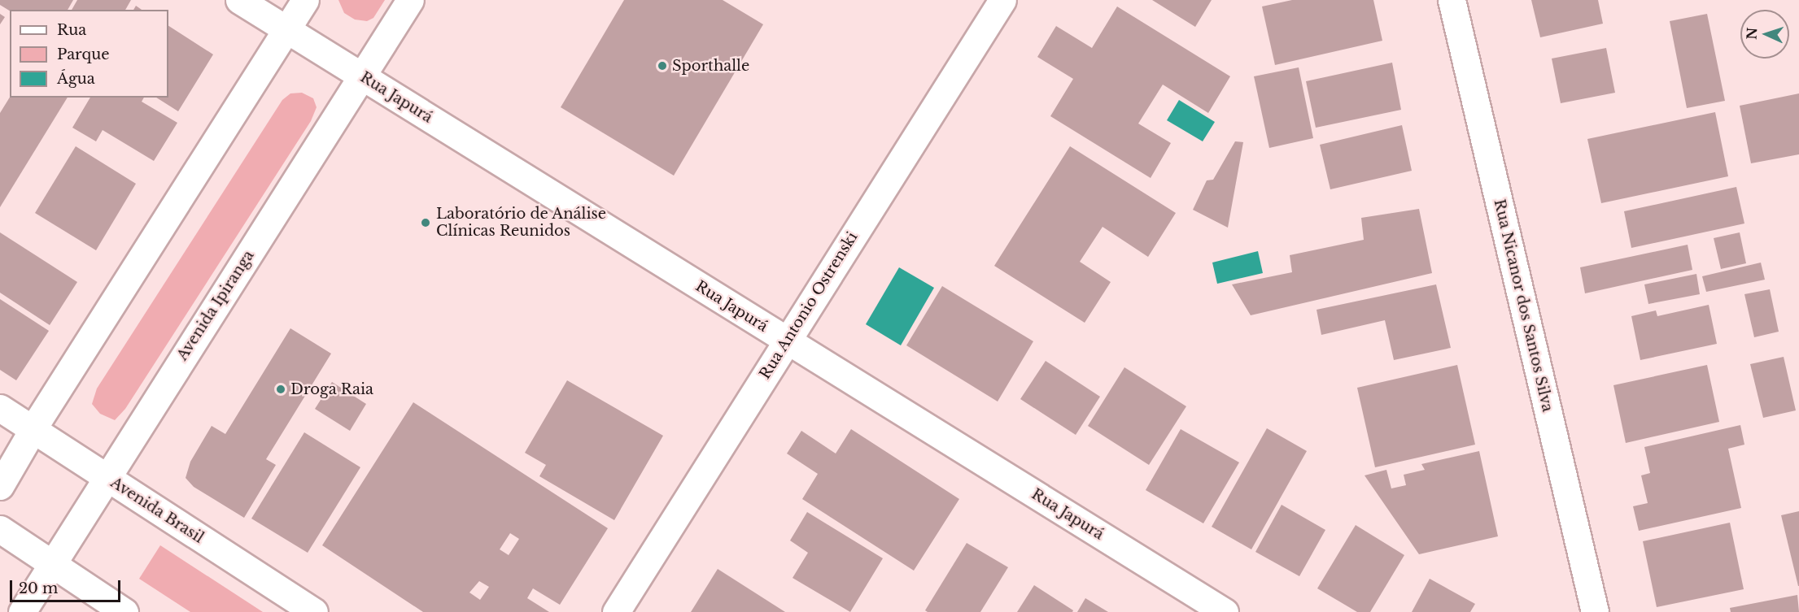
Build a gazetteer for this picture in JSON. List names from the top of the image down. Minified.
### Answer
{"streets":{"street":["Rua Japurá","Avenida Ipiranga","Rua Antonio Ostrenski","Rua Nicanor dos Santos Silva","Avenida Brasil"]},"crossings":[["Rua Japurá","Avenida Ipiranga"],["Rua Japurá","Rua Antonio Ostrenski"],["Avenida Ipiranga","Avenida Brasil"]],"places":["Sporthalle","Laboratório de Análise Clínicas Reunidos","Droga Raia"],"legend":["Rua","Parque","Água"],"scale_bar":"20 m","north":"left"}
